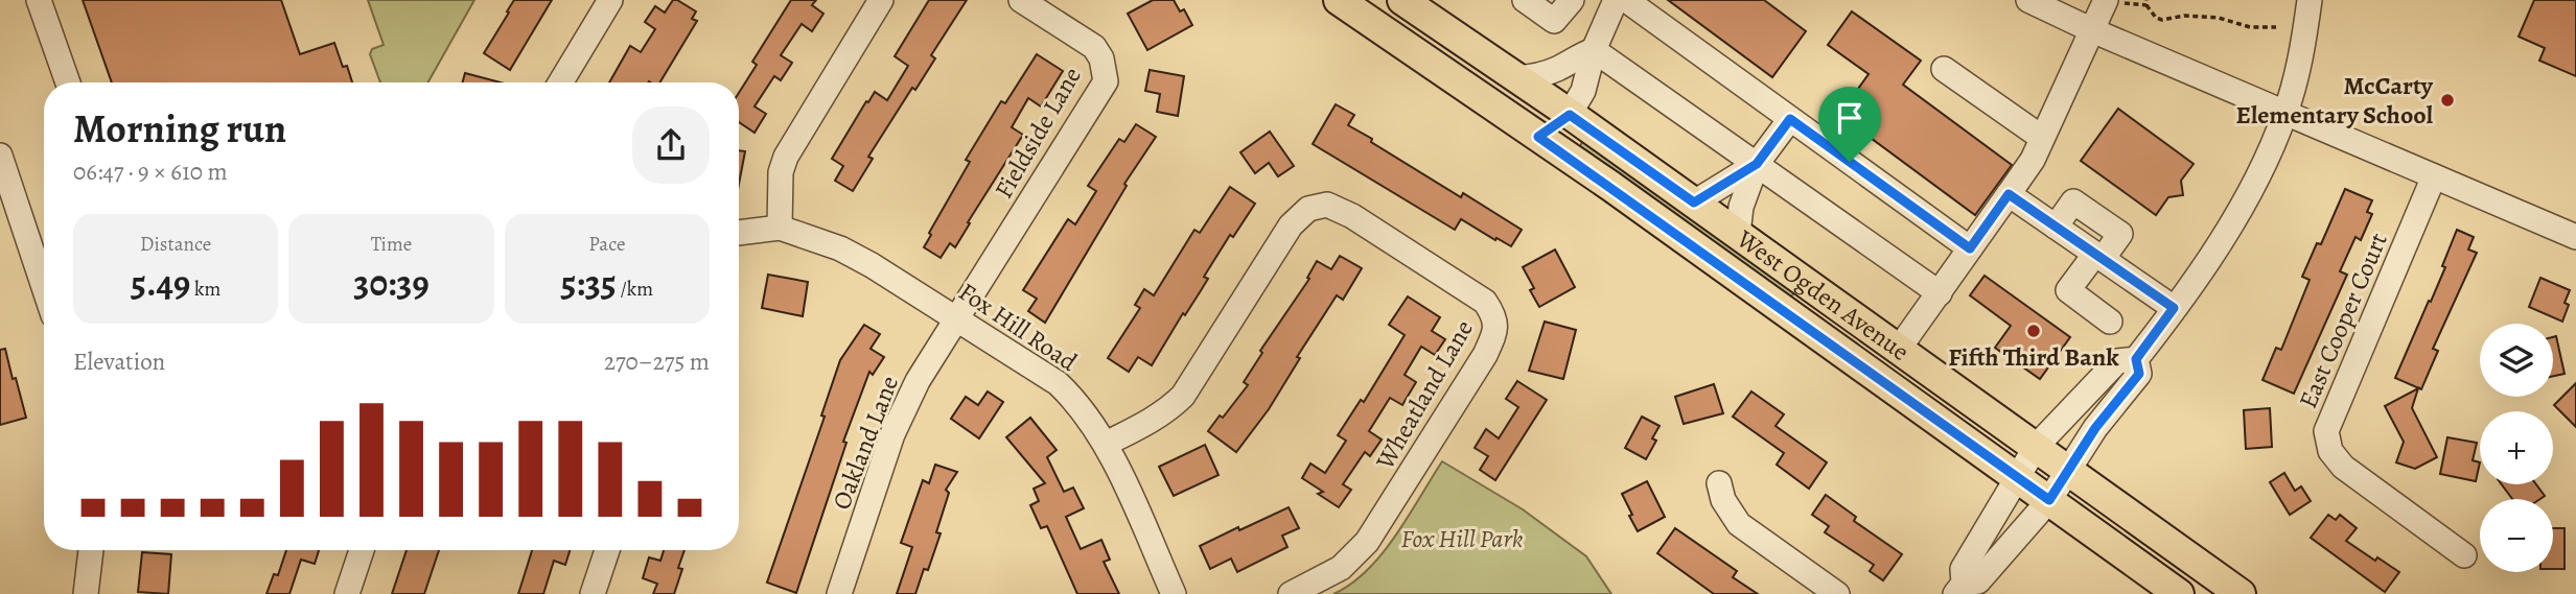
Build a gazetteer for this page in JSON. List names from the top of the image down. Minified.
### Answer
{"streets":{"main road":["West Ogden Avenue"],"street":["Fieldside Lane","East Cooper Court","Fox Hill Road","Wheatland Lane","Oakland Lane"]},"crossings":[["Fieldside Lane","Fox Hill Road"],["Fieldside Lane","Oakland Lane"],["Fox Hill Road","Wheatland Lane"],["Fox Hill Road","Oakland Lane"]],"parks":["Fox Hill Park"],"places":["McCarty Elementary School","Fifth Third Bank"],"page":{"heading":["Morning run","06:47 · 9 × 610 m"],"stats":[["Distance","5.49 km"],["Time","30:39"],["Pace","5:35 /km"]],"map_buttons":["+","−"],"chart":["Elevation","270–275 m"]}}
